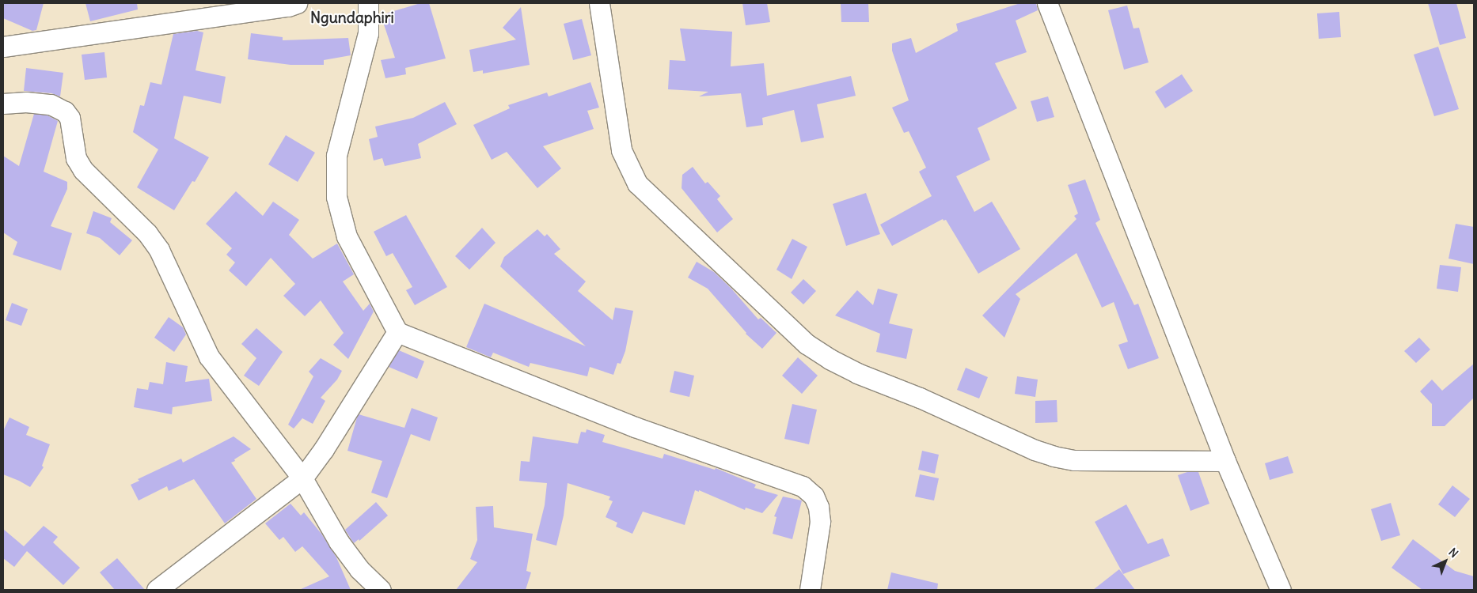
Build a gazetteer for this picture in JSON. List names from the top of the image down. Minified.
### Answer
{"districts":["Ngundaphiri"],"north":"top right"}
